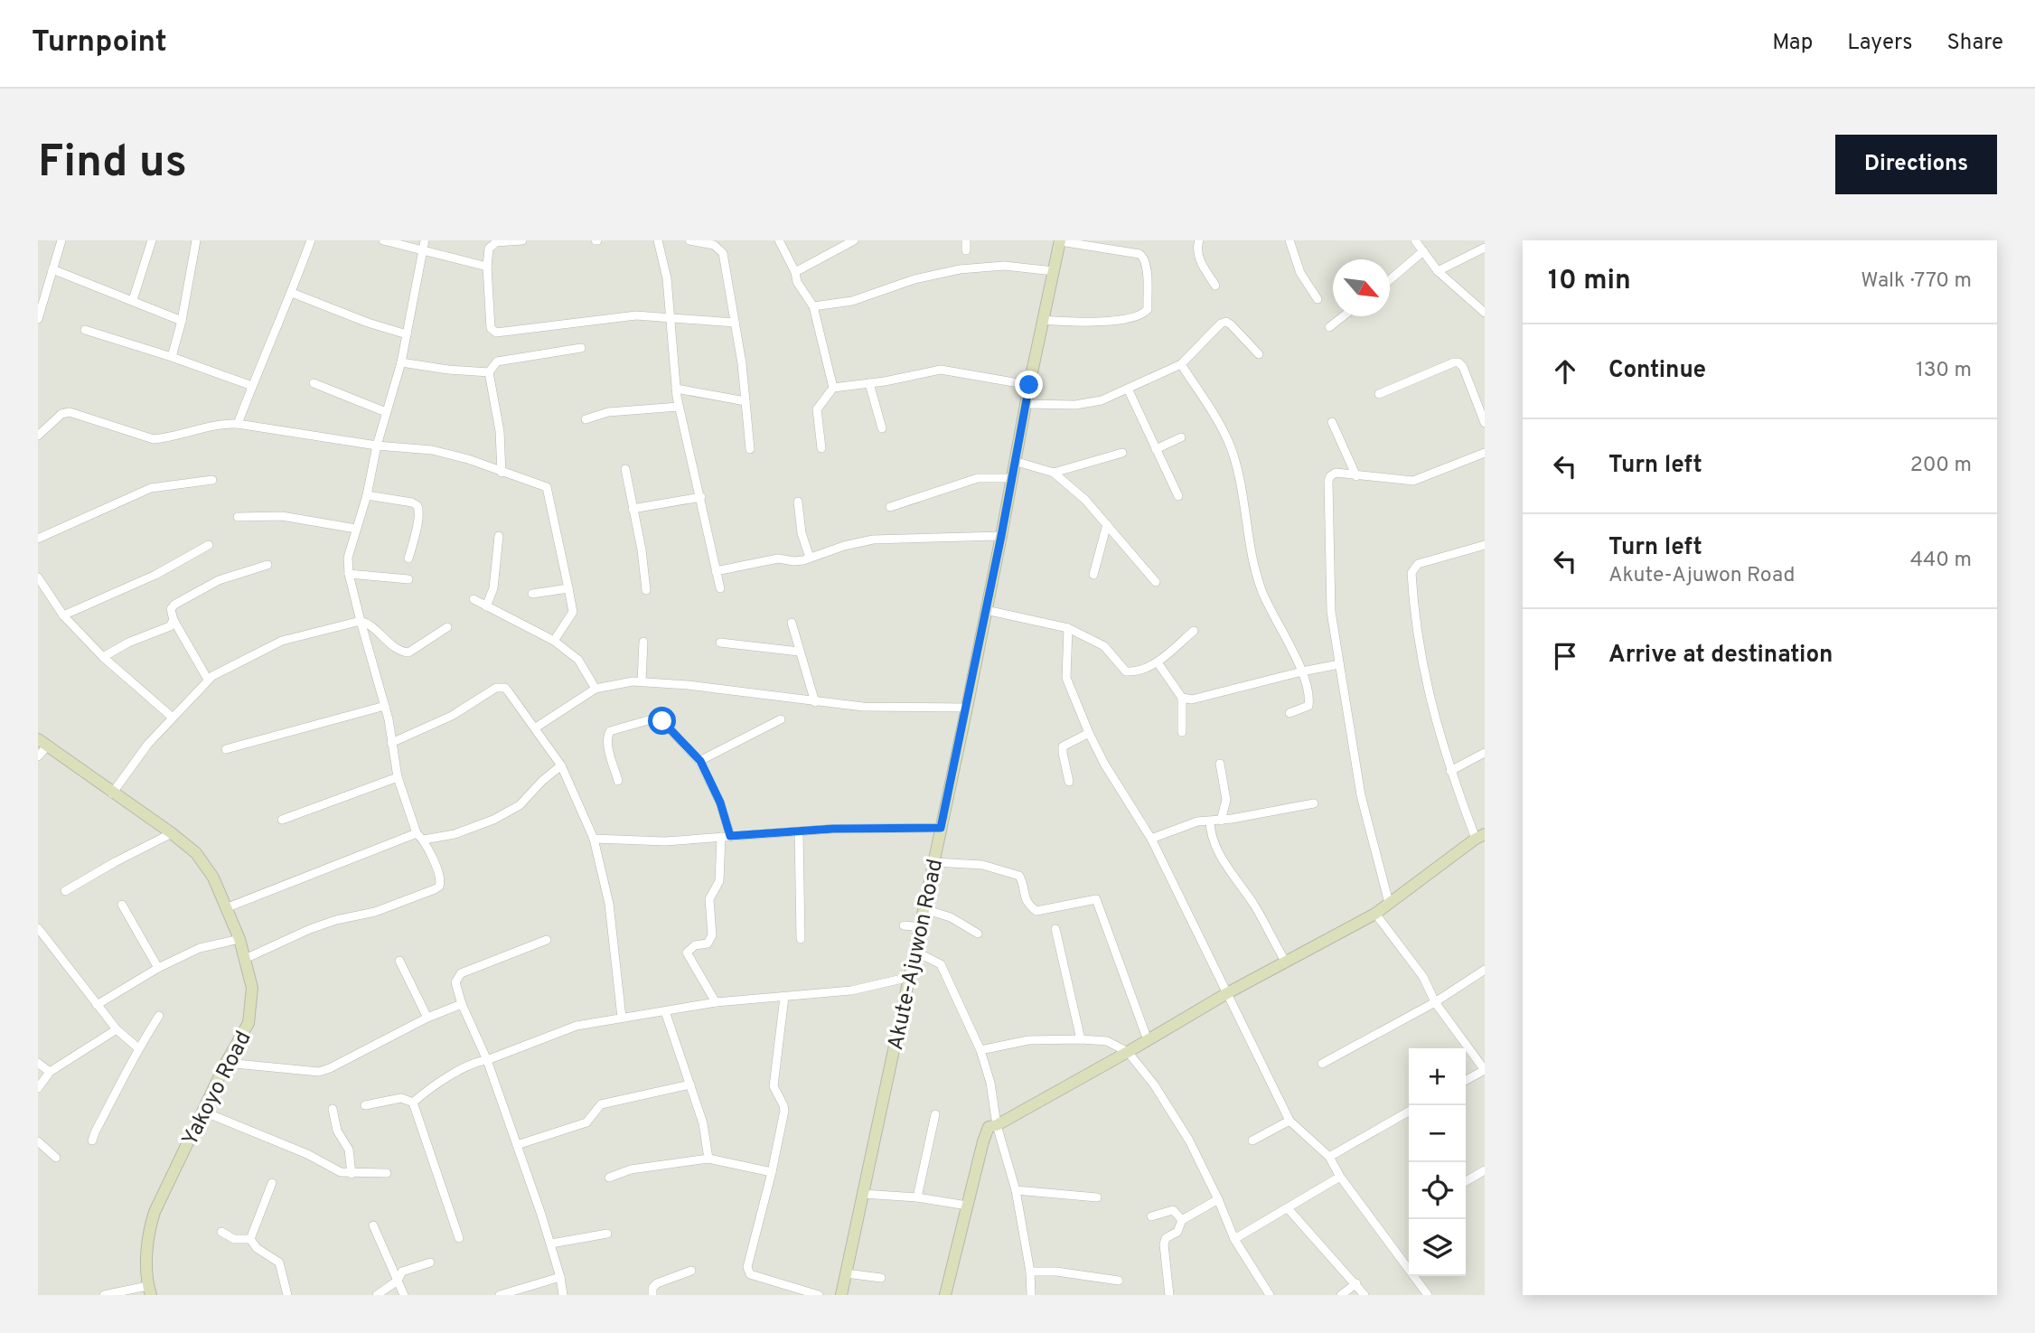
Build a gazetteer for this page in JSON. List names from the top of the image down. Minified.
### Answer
{"streets":{"main road":["Akute-Ajuwon Road","Yakoyo Road"]},"north":"bottom right","page":{"header":"Turnpoint","nav":["Map","Layers","Share"],"buttons":"Directions","title":"Find us","heading":["10 min","Walk · 770 m"],"list":[["Continue","130 m"],["Turn left","200 m"],["Turn left","Akute-Ajuwon Road","440 m"],"Arrive at destination"],"map_buttons":["+","−"]}}
